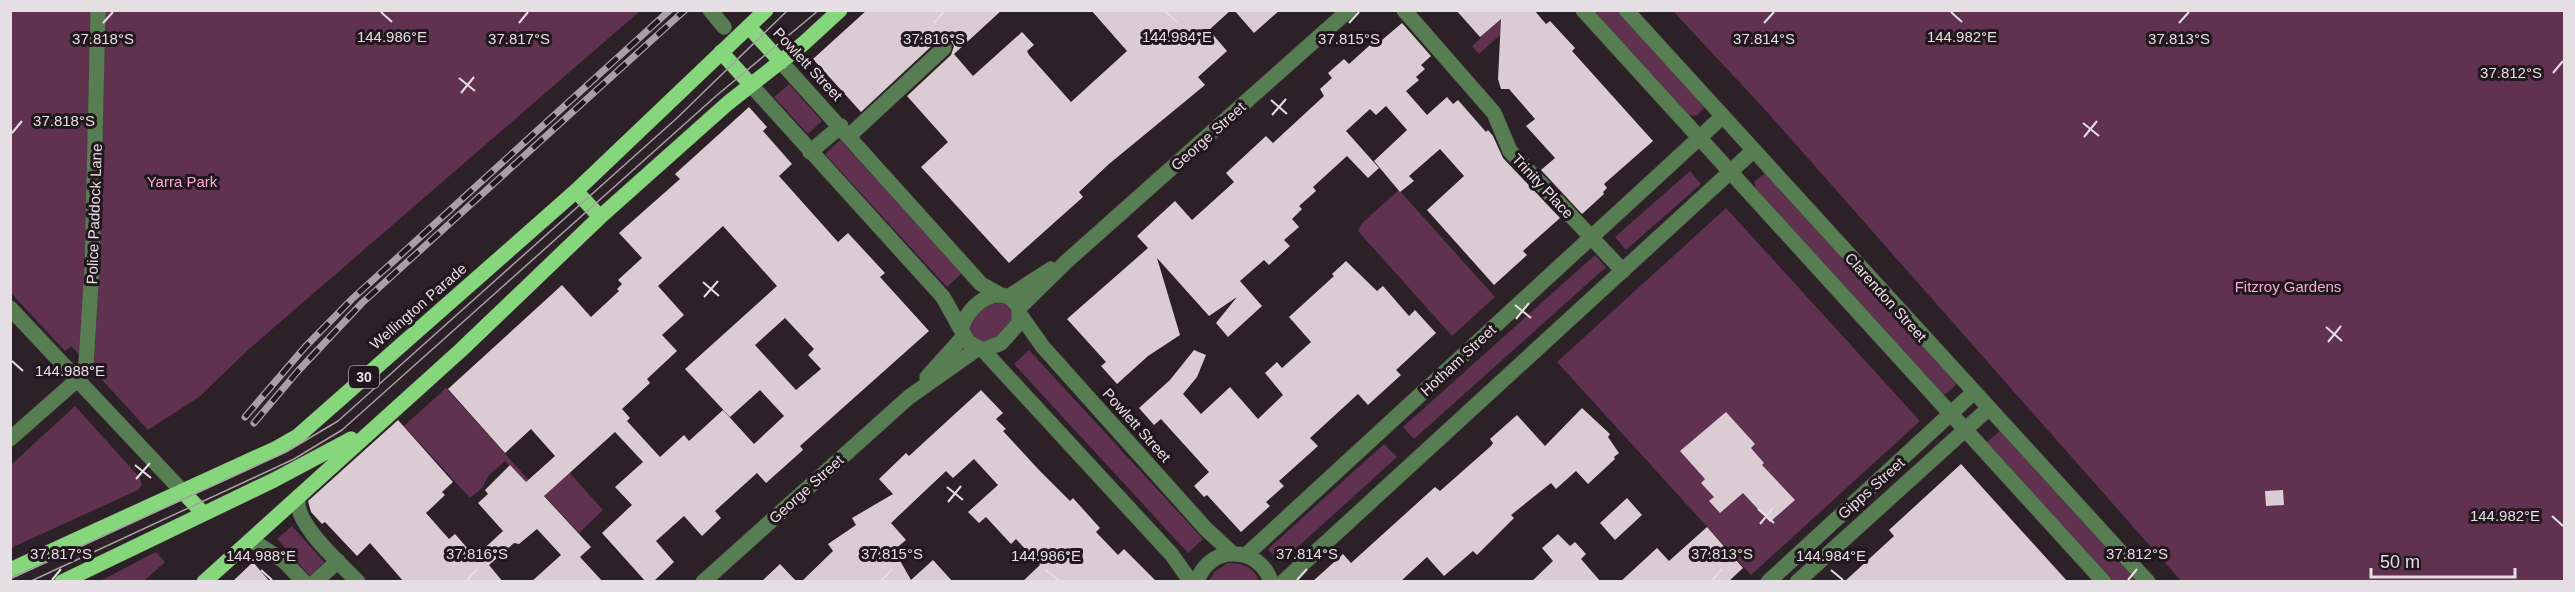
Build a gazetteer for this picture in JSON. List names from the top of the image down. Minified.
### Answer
{"streets":{"main road":["Powlett Street","Wellington Parade","30"],"street":["George Street","Trinity Place","Police Paddock Lane","Clarendon Street","Hotham Street","Gipps Street"]},"crossings":[["Powlett Street","George Street"],["Powlett Street","Wellington Parade"],["Powlett Street","Hotham Street"],["Trinity Place","Hotham Street"],["Clarendon Street","Hotham Street"],["Clarendon Street","Gipps Street"]],"parks":["Yarra Park","Fitzroy Gardens"],"scale_bar":"50 m","coordinates":["144.986°E","144.984°E","144.982°E","37.818°S","37.817°S","37.816°S","37.815°S","37.814°S","37.813°S","37.812°S","144.988°E"]}
